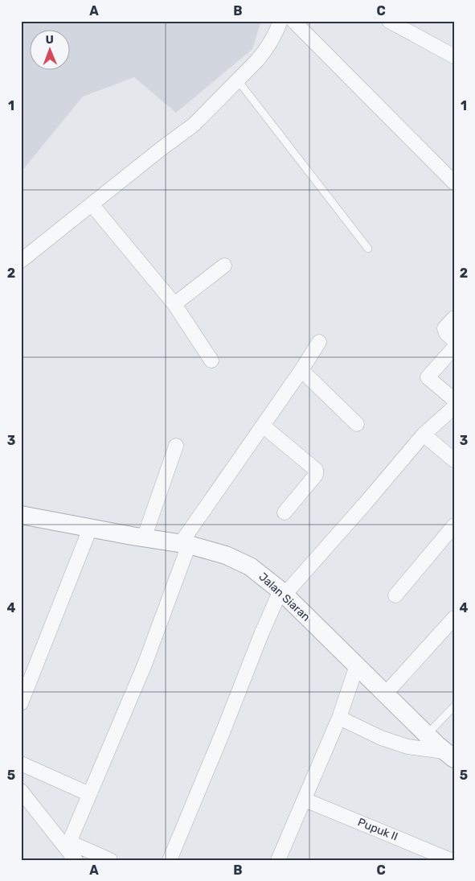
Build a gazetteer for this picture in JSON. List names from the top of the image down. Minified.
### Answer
{"streets":{"street":["Jalan Siaran","Pupuk II"]},"north":"top","grid":{"columns":["A","B","C"],"rows":["1","2","3","4","5"]}}
